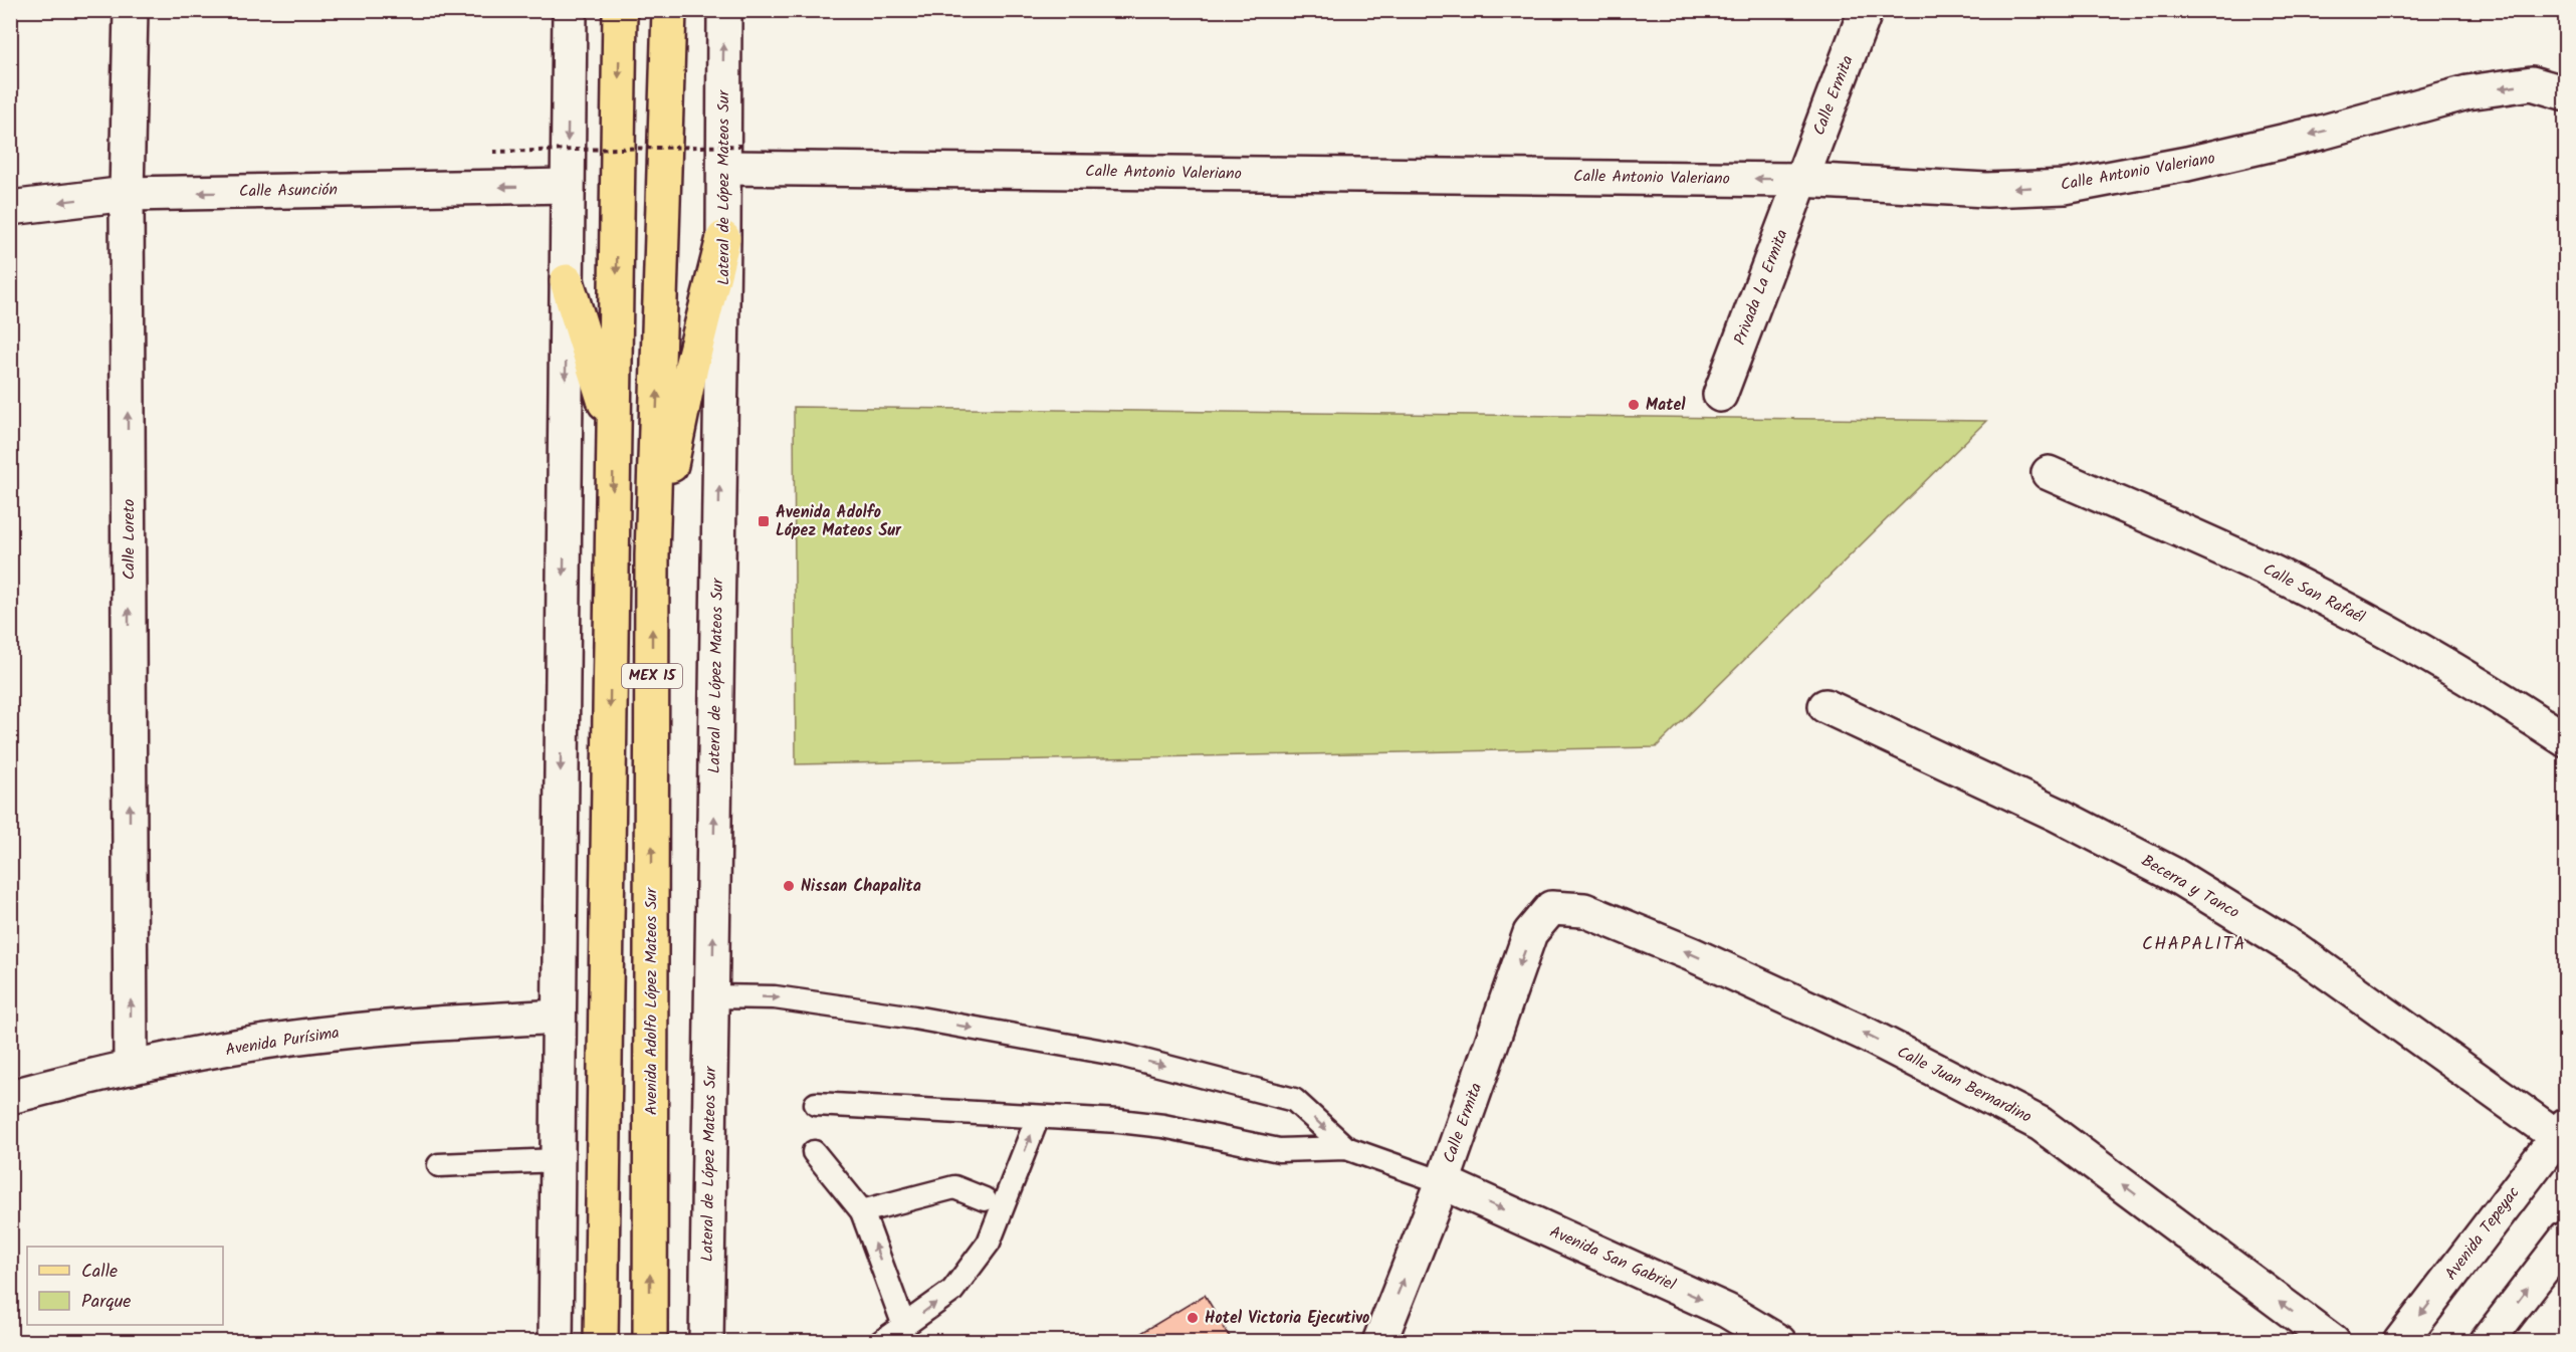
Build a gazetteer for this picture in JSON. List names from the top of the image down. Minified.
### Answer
{"streets":{"main road":["MEX 15","Avenida Adolfo López Mateos Sur"],"street":["Calle Ermita","Calle Antonio Valeriano","Lateral de López Mateos Sur","Calle Asunción","Privada La Ermita","Calle Loreto","Calle San Rafaél","Becerra y Tanco","Avenida Purísima","Calle Juan Bernardino","Avenida Tepeyac","Avenida San Gabriel"]},"crossings":[["Calle Ermita","Calle Antonio Valeriano"],["Calle Ermita","Privada La Ermita"],["Calle Ermita","Calle Juan Bernardino"],["Calle Ermita","Avenida San Gabriel"],["Calle Antonio Valeriano","Lateral de López Mateos Sur"],["Calle Antonio Valeriano","Privada La Ermita"],["Calle Asunción","Calle Loreto"],["Calle Loreto","Avenida Purísima"],["Becerra y Tanco","Avenida Tepeyac"]],"one_way":["Calle Antonio Valeriano","Calle Asunción","Calle Loreto","Calle Juan Bernardino","Avenida San Gabriel"],"districts":["CHAPALITA"],"places":{"other":["Matel","Nissan Chapalita","Hotel Victoria Ejecutivo"],"transit":["Avenida Adolfo López Mateos Sur"]},"legend":["Calle","Parque"]}
